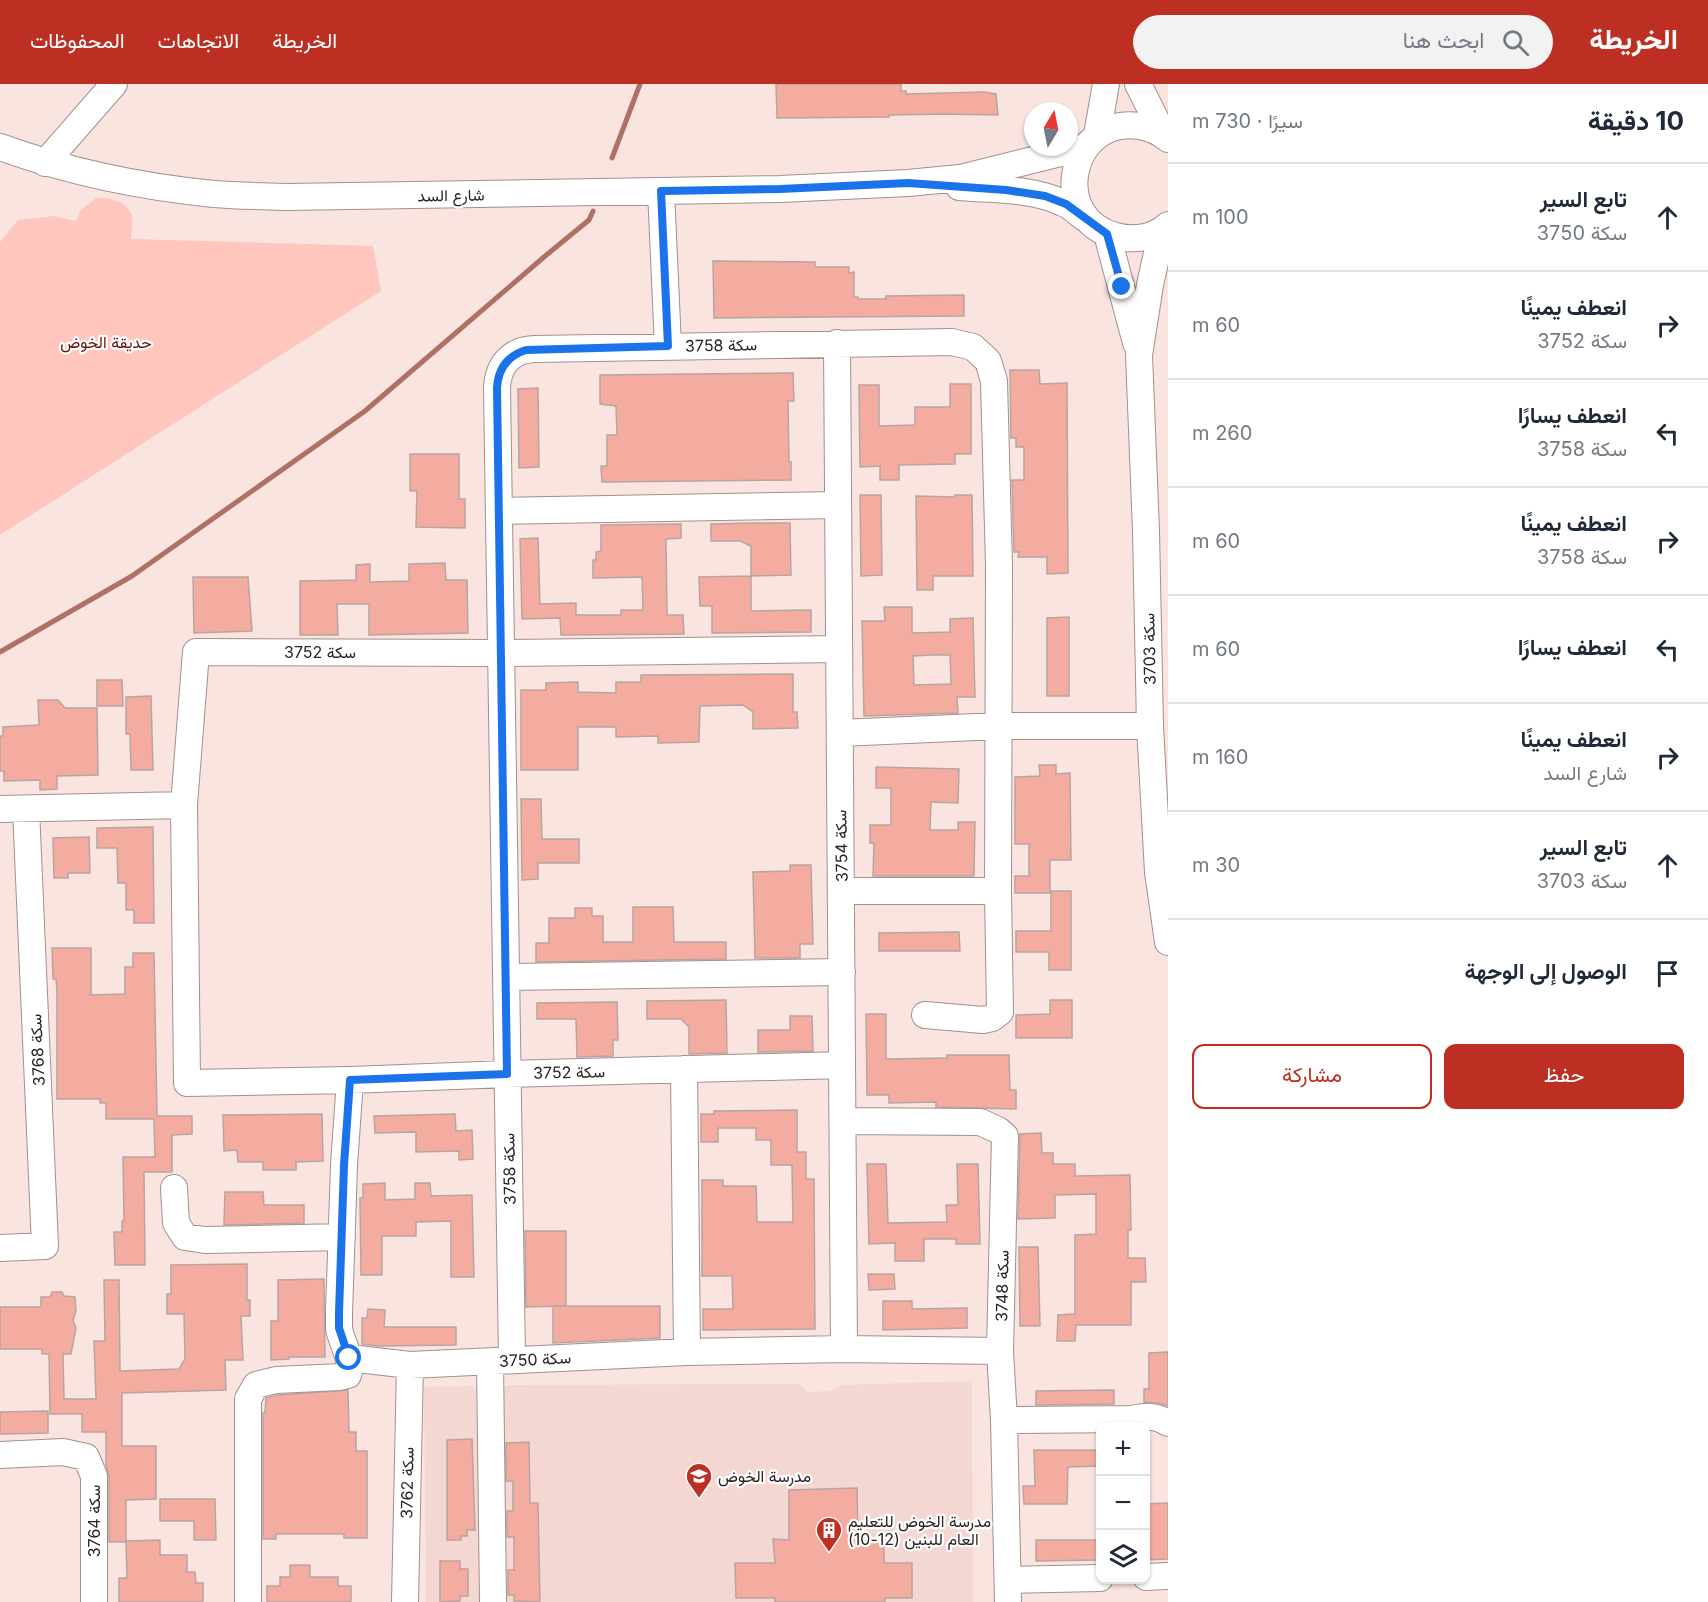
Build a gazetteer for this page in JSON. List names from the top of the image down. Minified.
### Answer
{"streets":{"street":["شارع السد","سكة 3758","سكة 3703","سكة 3752","سكة 3754","سكة 3768","سكة 3748","سكة 3750","سكة 3762","سكة 3764"]},"crossings":[["شارع السد","سكة 3703"],["سكة 3758","سكة 3752"],["سكة 3758","سكة 3754"],["سكة 3758","سكة 3750"],["سكة 3752","سكة 3754"],["سكة 3754","سكة 3748"],["سكة 3754","سكة 3750"],["سكة 3748","سكة 3750"],["سكة 3750","سكة 3762"]],"parks":["حديقة الخوض"],"places":{"school or university":["مدرسة الخوض"],"building":["مدرسة الخوض للتعليم العام للبنين (12-10)"]},"north":"top","page":{"header":"الخريطة","search":"ابحث هنا","nav":["الخريطة","الاتجاهات","المحفوظات"],"heading":["10 دقيقة","سيرًا · 730 m"],"list":[["تابع السير","سكة 3750","100 m"],["انعطف يمينًا","سكة 3752","60 m"],["انعطف يسارًا","سكة 3758","260 m"],["انعطف يمينًا","سكة 3758","60 m"],["انعطف يسارًا","60 m"],["انعطف يمينًا","شارع السد","160 m"],["تابع السير","سكة 3703","30 m"],"الوصول إلى الوجهة"],"buttons":["حفظ","مشاركة"],"map_buttons":["+","−"]}}
